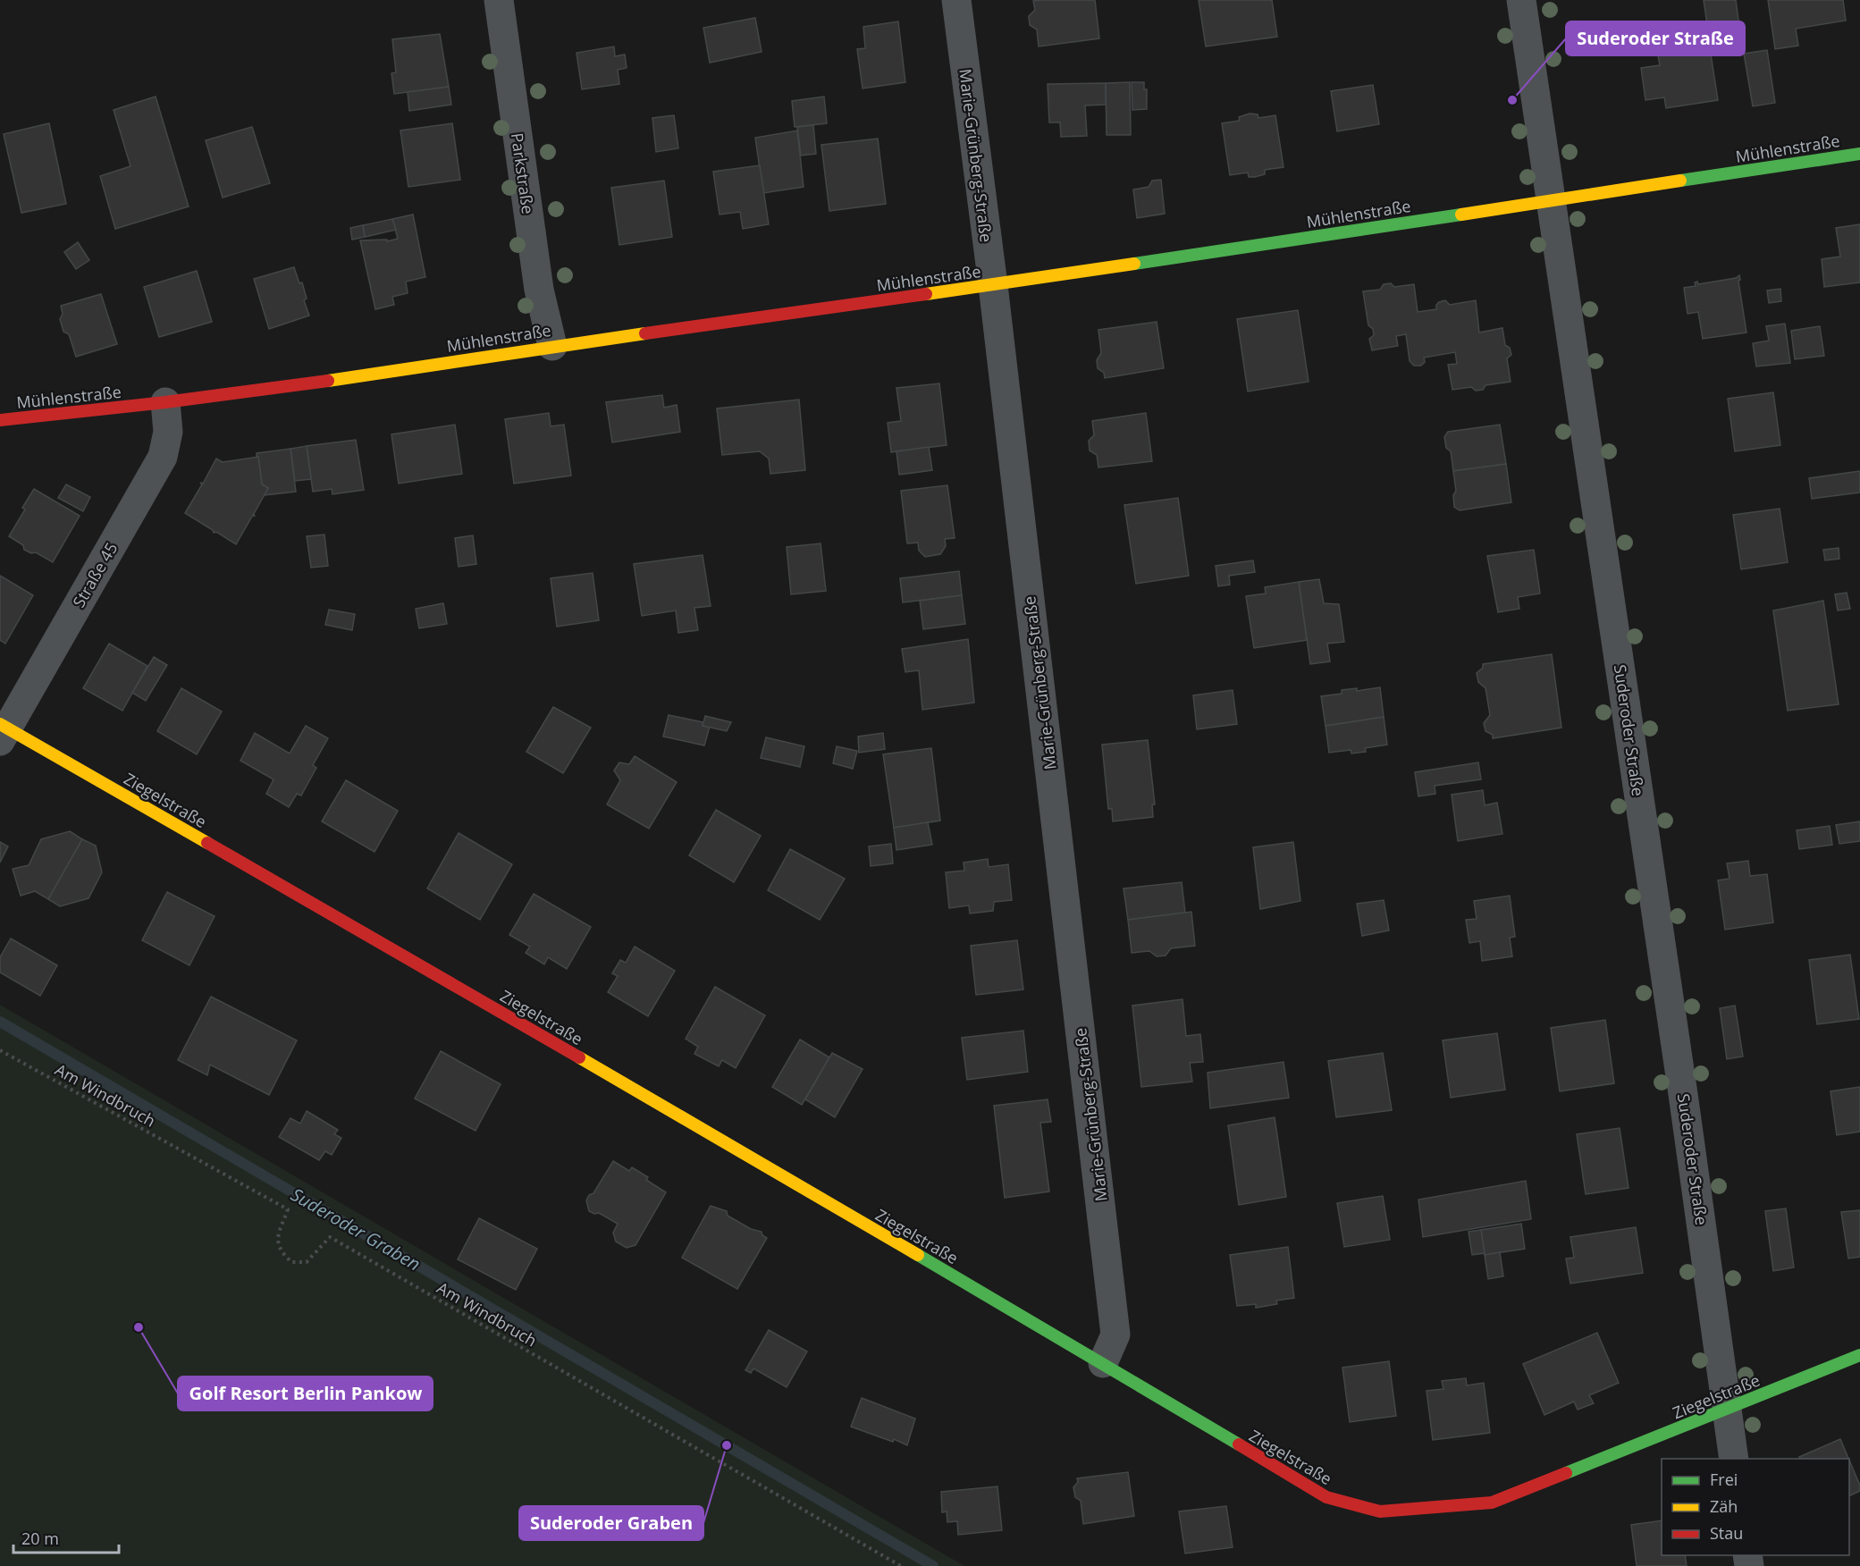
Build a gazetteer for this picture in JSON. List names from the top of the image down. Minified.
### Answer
{"streets":{"street":["Mühlenstraße","Marie-Grünberg-Straße","Parkstraße","Straße 45","Suderoder Straße","Ziegelstraße"],"path":["Am Windbruch"]},"crossings":[["Mühlenstraße","Marie-Grünberg-Straße"],["Mühlenstraße","Parkstraße"],["Mühlenstraße","Straße 45"],["Mühlenstraße","Suderoder Straße"],["Marie-Grünberg-Straße","Ziegelstraße"],["Straße 45","Ziegelstraße"],["Suderoder Straße","Ziegelstraße"]],"water":["Suderoder Graben"],"places":["Suderoder Straße","Golf Resort Berlin Pankow","Suderoder Graben"],"legend":["Frei","Zäh","Stau"],"scale_bar":"20 m"}
